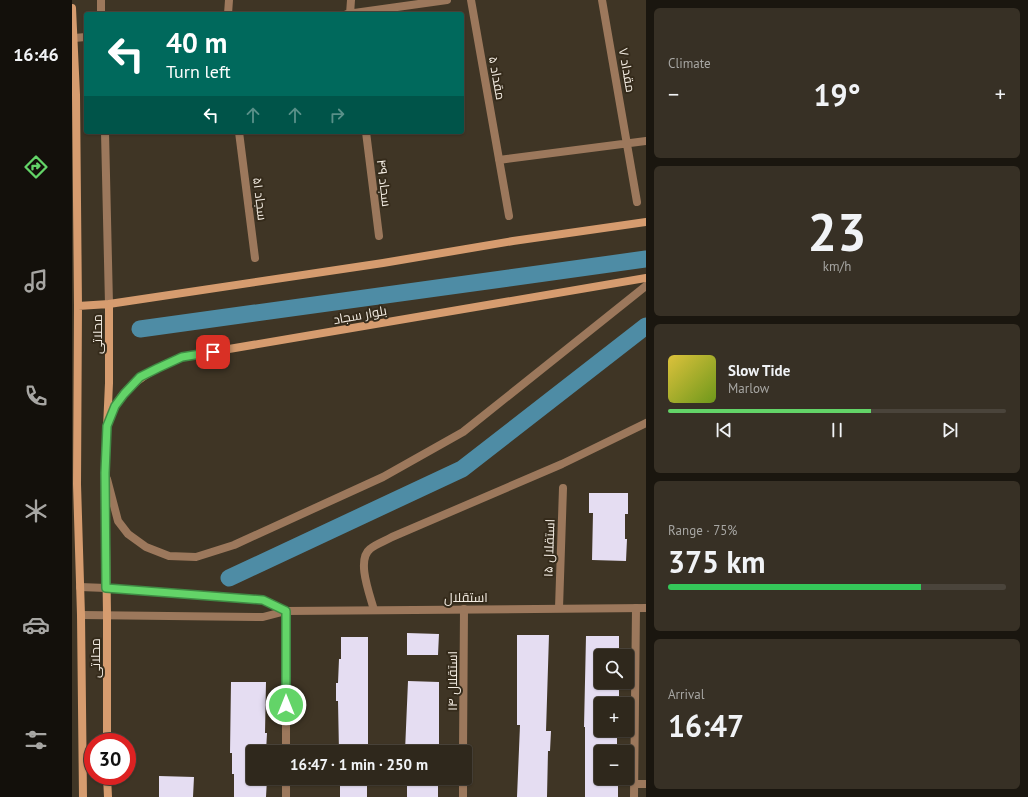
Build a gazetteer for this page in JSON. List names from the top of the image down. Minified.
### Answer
{"streets":{"main road":["بلوار سجاد","محلاتی"],"street":["مقداد ۷","مقداد ۵","سجاد ۴۹","سجاد ۵۱","استقلال ۱۵","استقلال","استقلال ۱۴"]},"crossings":[["بلوار سجاد","محلاتی"],["استقلال ۱۵","استقلال"],["استقلال","استقلال ۱۴"]],"page":{"tabs":"16:46","tile":["Climate",["23","km/h"],["Range · 75%","375 km"],["Arrival","16:47"]],"turn":["40 m","Turn left"],"heat":["−","19°","+"],"song":["Slow Tide","Marlow"],"map_buttons":["+","−"],"limit":"30","trip":"16:47 · 1 min · 250 m"}}
